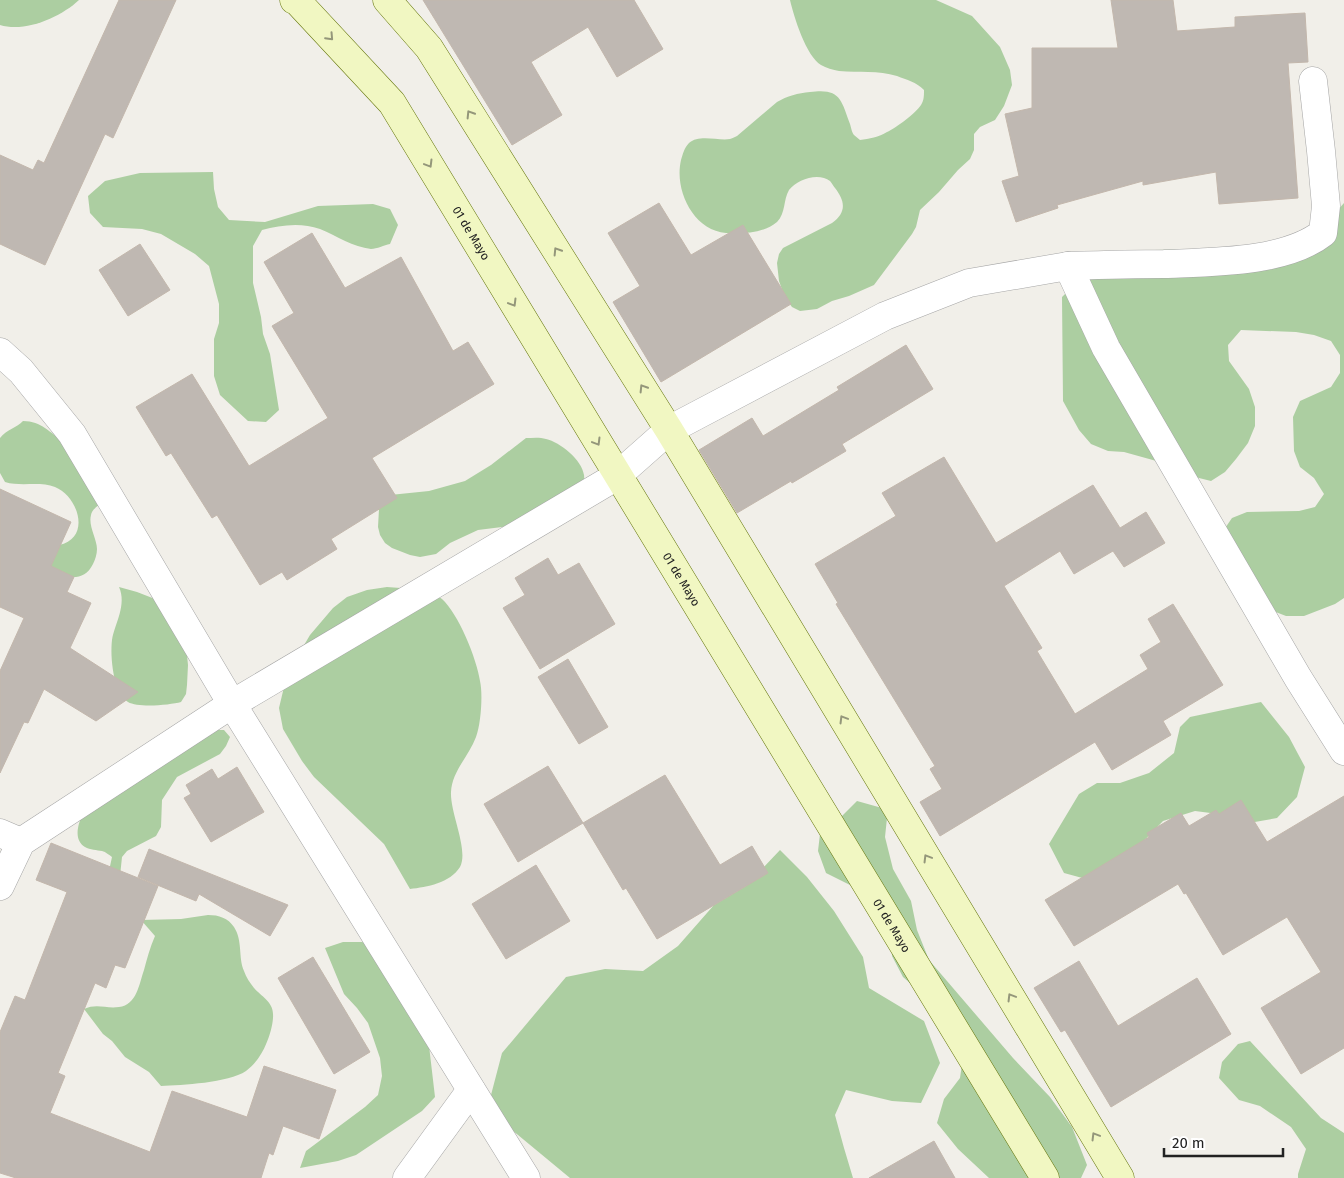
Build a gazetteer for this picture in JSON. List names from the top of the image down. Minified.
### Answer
{"streets":{"street":["01 de Mayo"]},"scale_bar":"20 m"}
